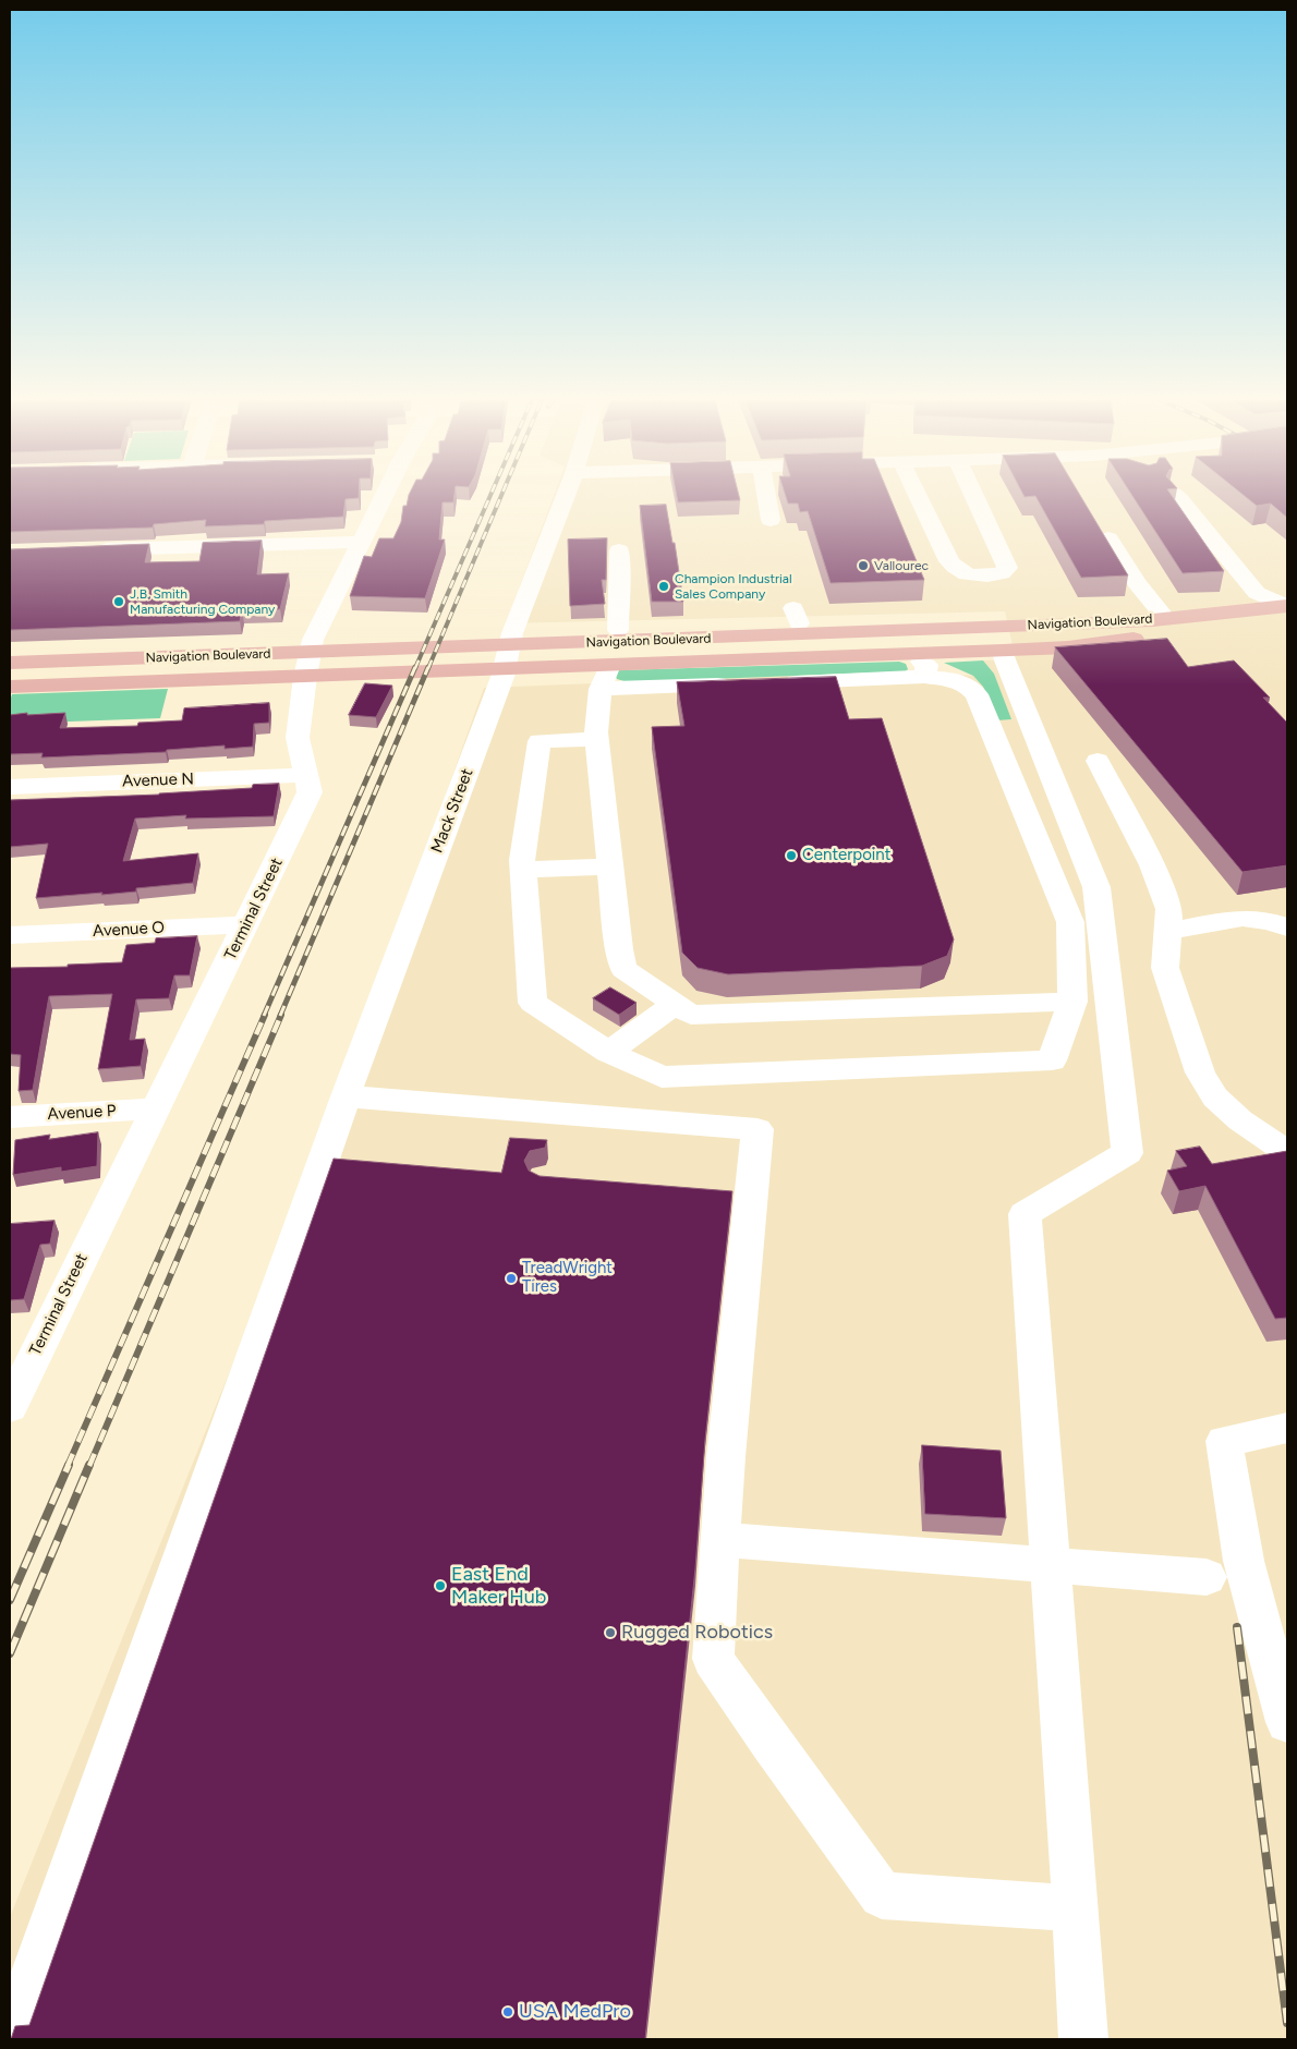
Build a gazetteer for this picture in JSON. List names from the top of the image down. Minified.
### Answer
{"streets":{"main road":["Navigation Boulevard"],"street":["Avenue N","Mack Street","Terminal Street","Avenue O","Avenue P"]},"crossings":[["Avenue N","Terminal Street"],["Terminal Street","Avenue O"],["Terminal Street","Avenue P"]],"places":["Vallourec","Champion Industrial Sales Company","J.B. Smith Manufacturing Company","Centerpoint","TreadWright Tires","East End Maker Hub","Rugged Robotics","USA MedPro"]}
